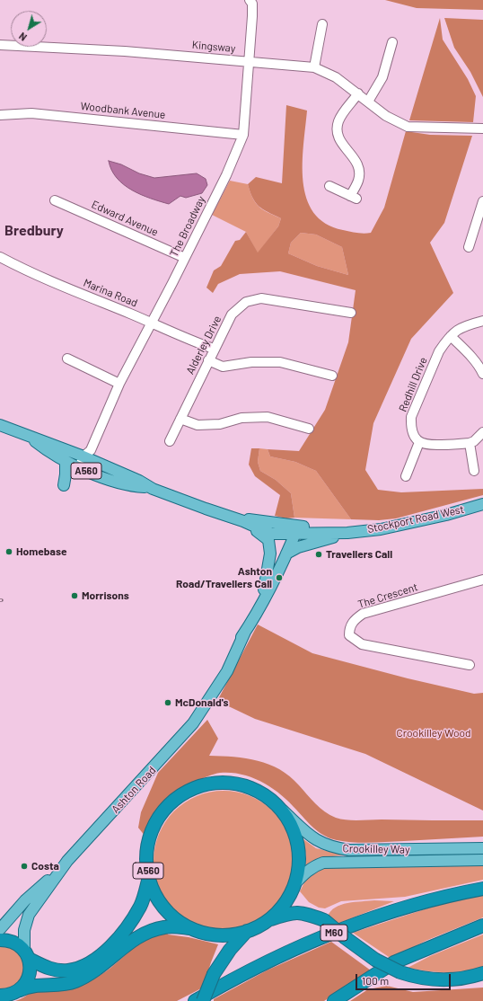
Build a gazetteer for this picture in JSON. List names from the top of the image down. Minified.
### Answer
{"streets":{"highway":["A560","M60"],"main road":["Stockport Road West","Ashton Road","Crookilley Way"],"street":["Kingsway","Woodbank Avenue","Edward Avenue","The Broadway","Marina Road","Alderley Drive","Redhill Drive","The Crescent"]},"crossings":[["Kingsway","The Broadway"],["Woodbank Avenue","The Broadway"],["Edward Avenue","The Broadway"],["The Broadway","Marina Road"],["The Broadway","Stockport Road West"],["Marina Road","Alderley Drive"],["A560","Ashton Road"],["A560","Crookilley Way"],["A560","M60"],["Stockport Road West","Ashton Road"]],"districts":["Bredbury"],"parks":["Crookilley Wood"],"places":["Homebase","Travellers Call","Ashton Road/Travellers Call","Morrisons","McDonald's","Costa"],"scale_bar":"100 m","north":"bottom left"}
